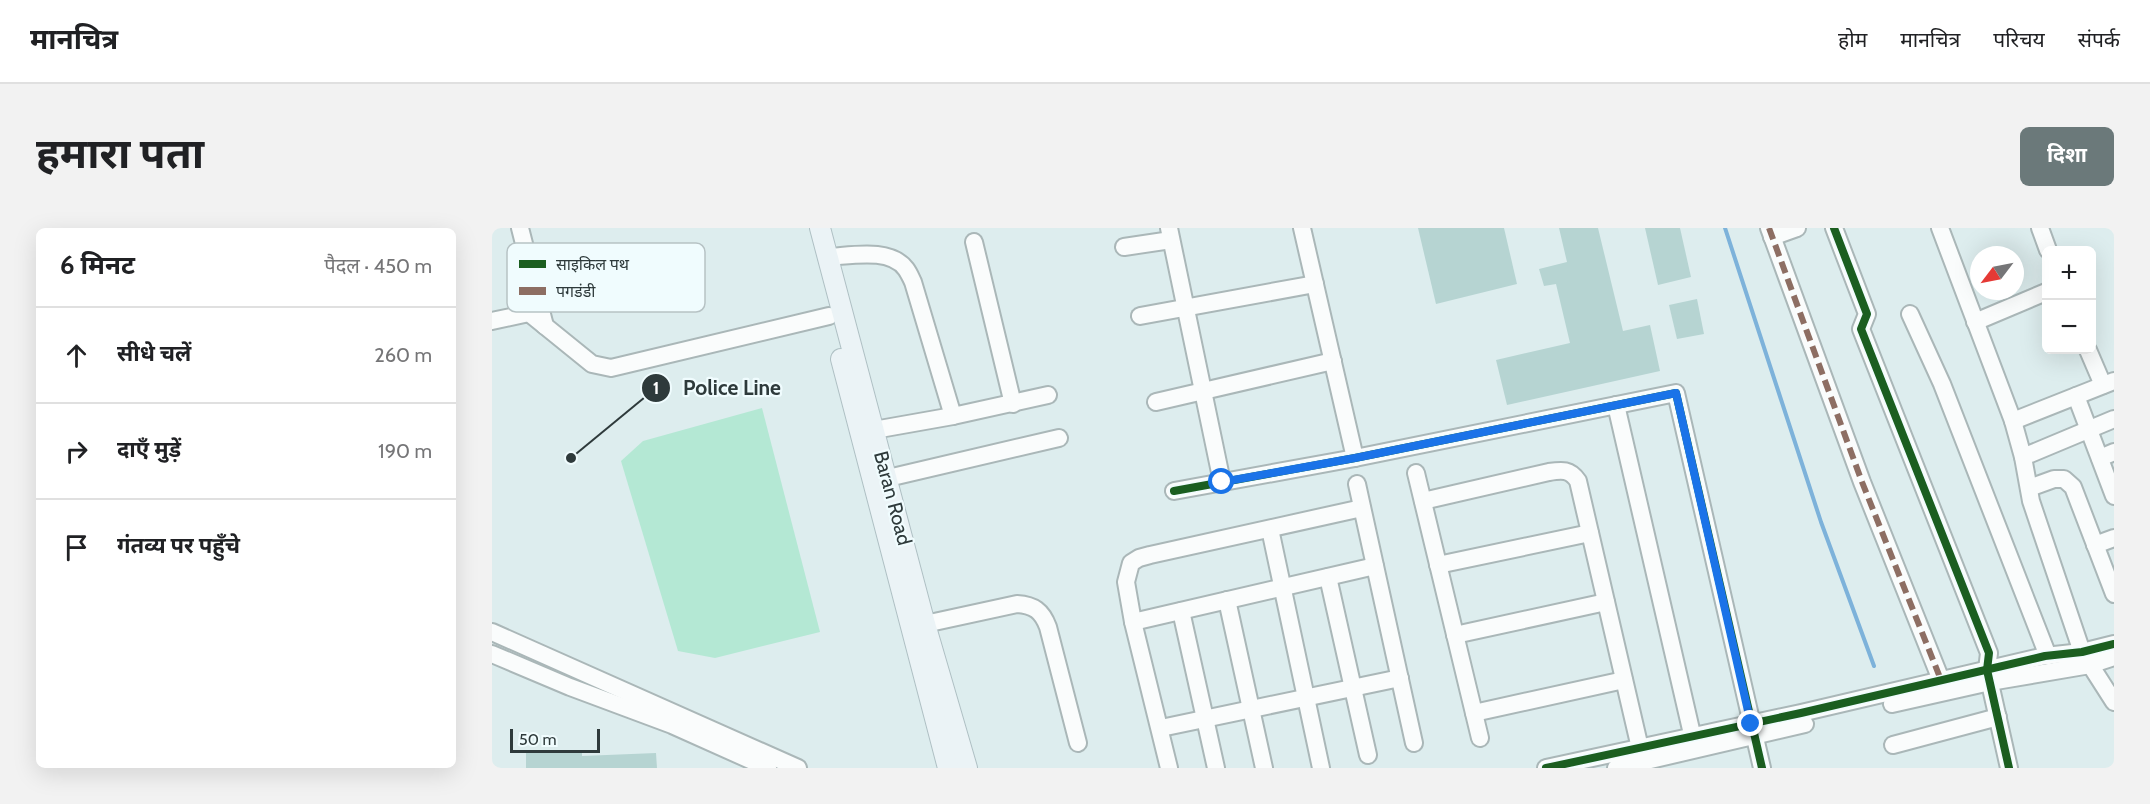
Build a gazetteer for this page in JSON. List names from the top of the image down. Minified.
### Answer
{"streets":{"main road":["Baran Road"]},"places":["Police Line"],"legend":["साइकिल पथ","पगडंडी"],"scale_bar":"50 m","north":"bottom left","page":{"header":"मानचित्र","nav":["होम","मानचित्र","परिचय","संपर्क"],"title":"हमारा पता","buttons":"दिशा","heading":["6 मिनट","पैदल · 450 m"],"map_buttons":["+","−"],"list":[["सीधे चलें","260 m"],["दाएँ मुड़ें","190 m"],"गंतव्य पर पहुँचे"],"scale":"50 m"}}
